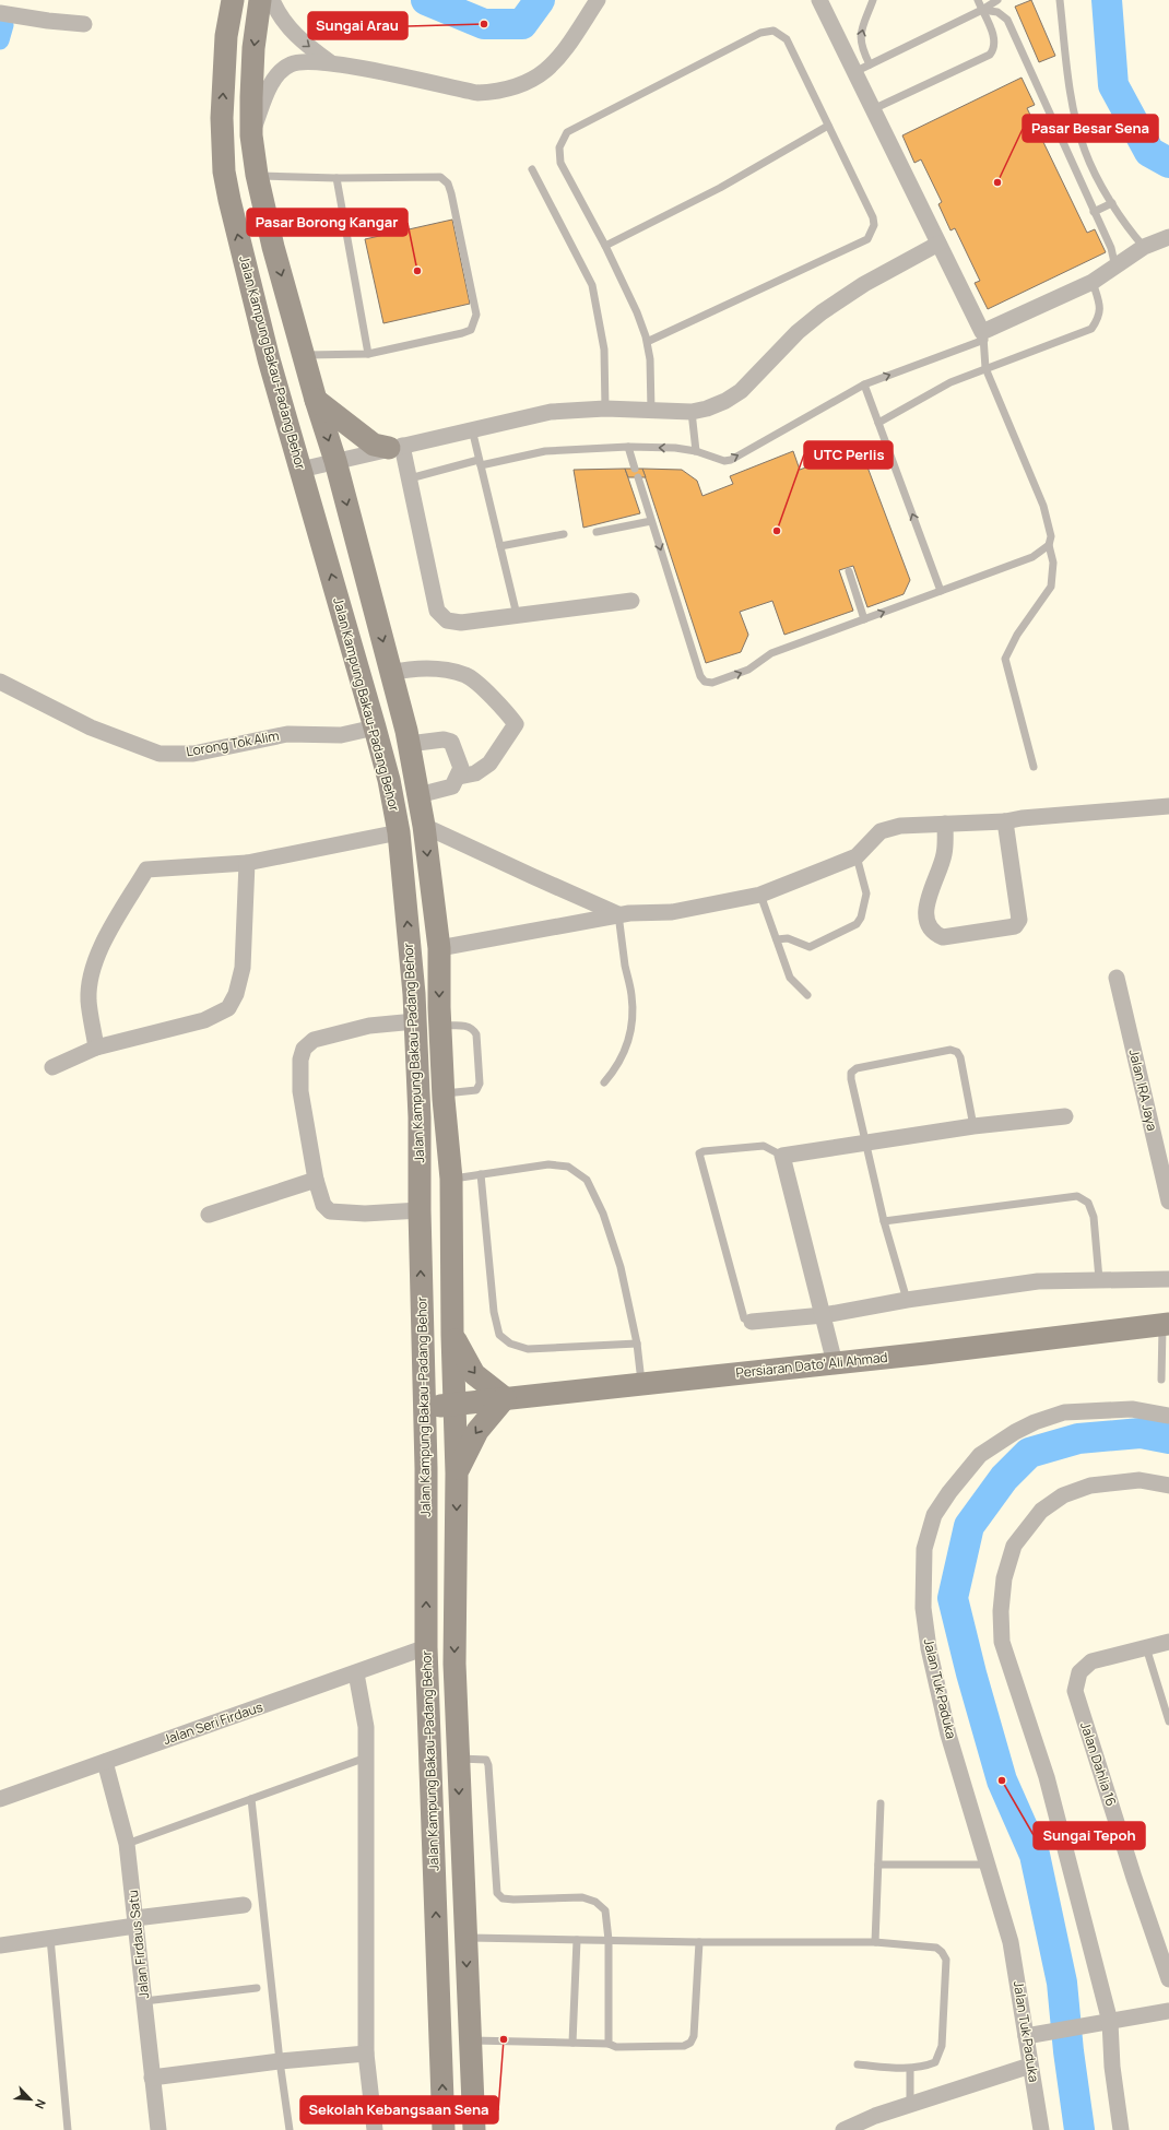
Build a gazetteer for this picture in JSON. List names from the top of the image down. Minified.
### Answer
{"streets":{"street":["Jalan Kampung Bakau-Padang Behor","Lorong Tok Alim","Jalan IRA Jaya","Persiaran Dato' Ali Ahmad","Jalan Tuk Paduka","Jalan Seri Firdaus","Jalan Dahlia 16","Jalan Firdaus Satu"]},"crossings":[["Jalan Kampung Bakau-Padang Behor","Lorong Tok Alim"],["Jalan Kampung Bakau-Padang Behor","Persiaran Dato' Ali Ahmad"],["Jalan Kampung Bakau-Padang Behor","Jalan Seri Firdaus"],["Jalan Seri Firdaus","Jalan Firdaus Satu"]],"places":["Sungai Arau","Pasar Besar Sena","Pasar Borong Kangar","UTC Perlis","Sungai Tepoh","Sekolah Kebangsaan Sena"],"north":"bottom right"}
